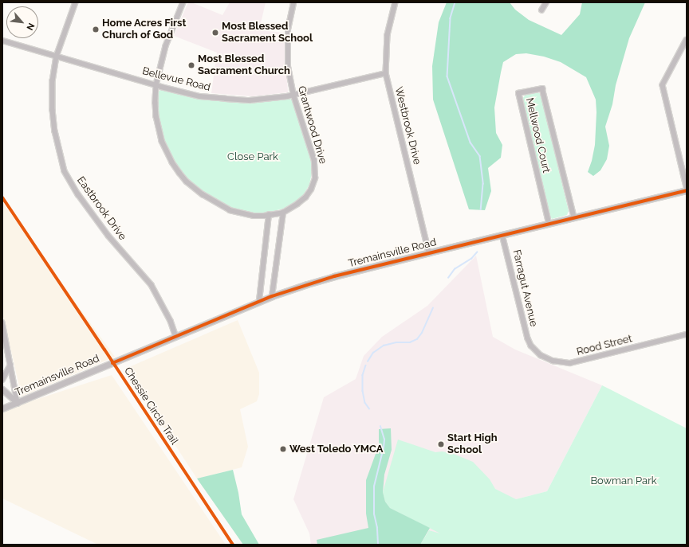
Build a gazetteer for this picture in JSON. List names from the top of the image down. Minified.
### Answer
{"streets":{"street":["Bellevue Road","Grantwood Drive","Westbrook Drive","Mellwood Court","Eastbrook Drive","Tremainsville Road","Farragut Avenue","Rood Street"],"cycle path":["Chessie Circle Trail"]},"crossings":[["Bellevue Road","Grantwood Drive"],["Bellevue Road","Westbrook Drive"],["Bellevue Road","Eastbrook Drive"],["Westbrook Drive","Tremainsville Road"],["Mellwood Court","Tremainsville Road"],["Eastbrook Drive","Tremainsville Road"],["Tremainsville Road","Farragut Avenue"],["Farragut Avenue","Rood Street"]],"parks":["Close Park","Bowman Park"],"places":["Home Acres First Church of God","Most Blessed Sacrament School","Most Blessed Sacrament Church","Start High School","West Toledo YMCA"],"north":"bottom right"}
